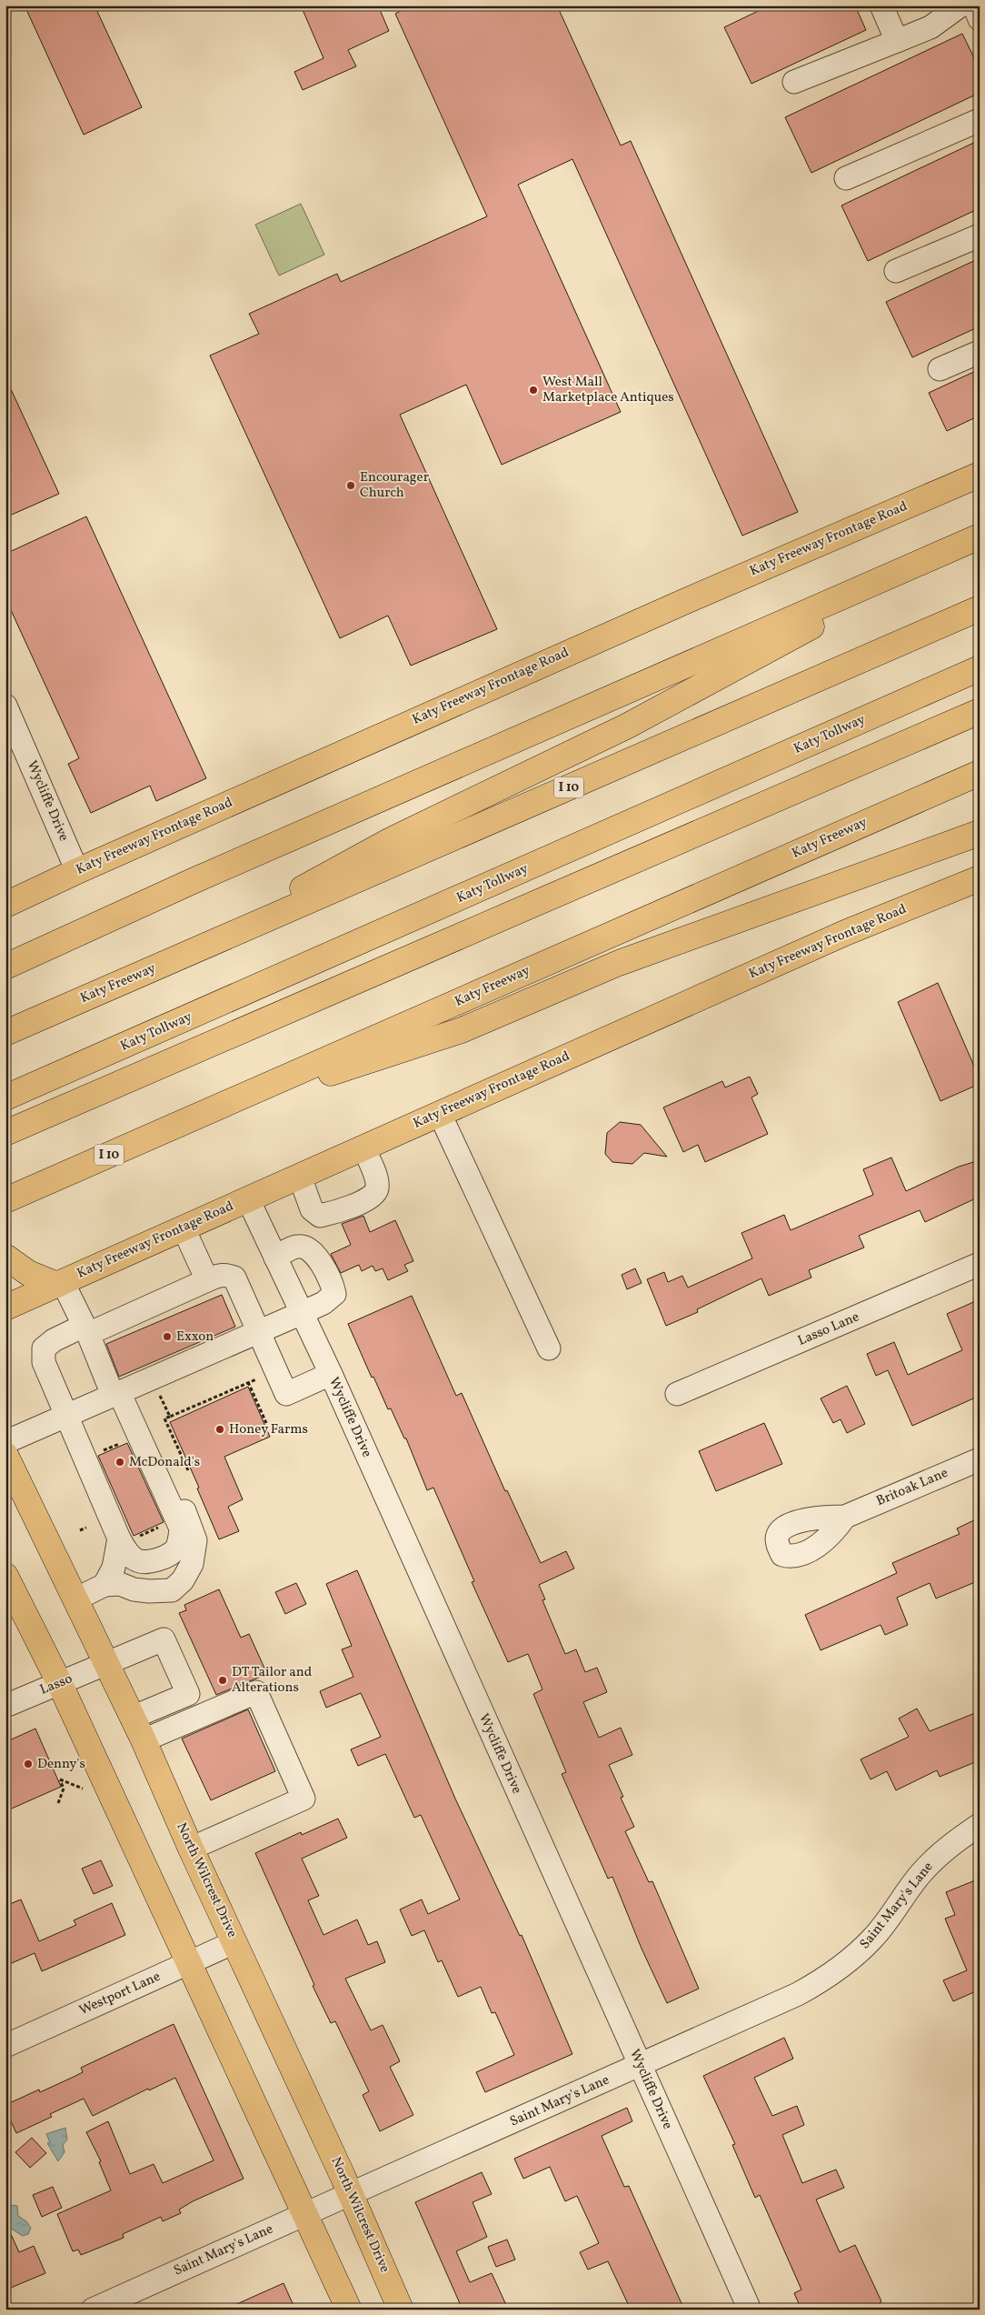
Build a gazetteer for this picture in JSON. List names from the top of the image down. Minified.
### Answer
{"streets":{"main road":["Katy Freeway Frontage Road","Katy Tollway","I 10","Katy Freeway","North Wilcrest Drive"],"street":["Wycliffe Drive","Lasso Lane","Britoak Lane","Lasso","Saint Mary's Lane","Westport Lane"]},"crossings":[["Katy Freeway Frontage Road","Wycliffe Drive"],["Wycliffe Drive","Saint Mary's Lane"],["Lasso","North Wilcrest Drive"],["North Wilcrest Drive","Saint Mary's Lane"],["North Wilcrest Drive","Westport Lane"]],"places":["West Mall Marketplace Antiques","Encourager Church","Exxon","Honey Farms","McDonald's","DT Tailor and Alterations","Denny's"]}
